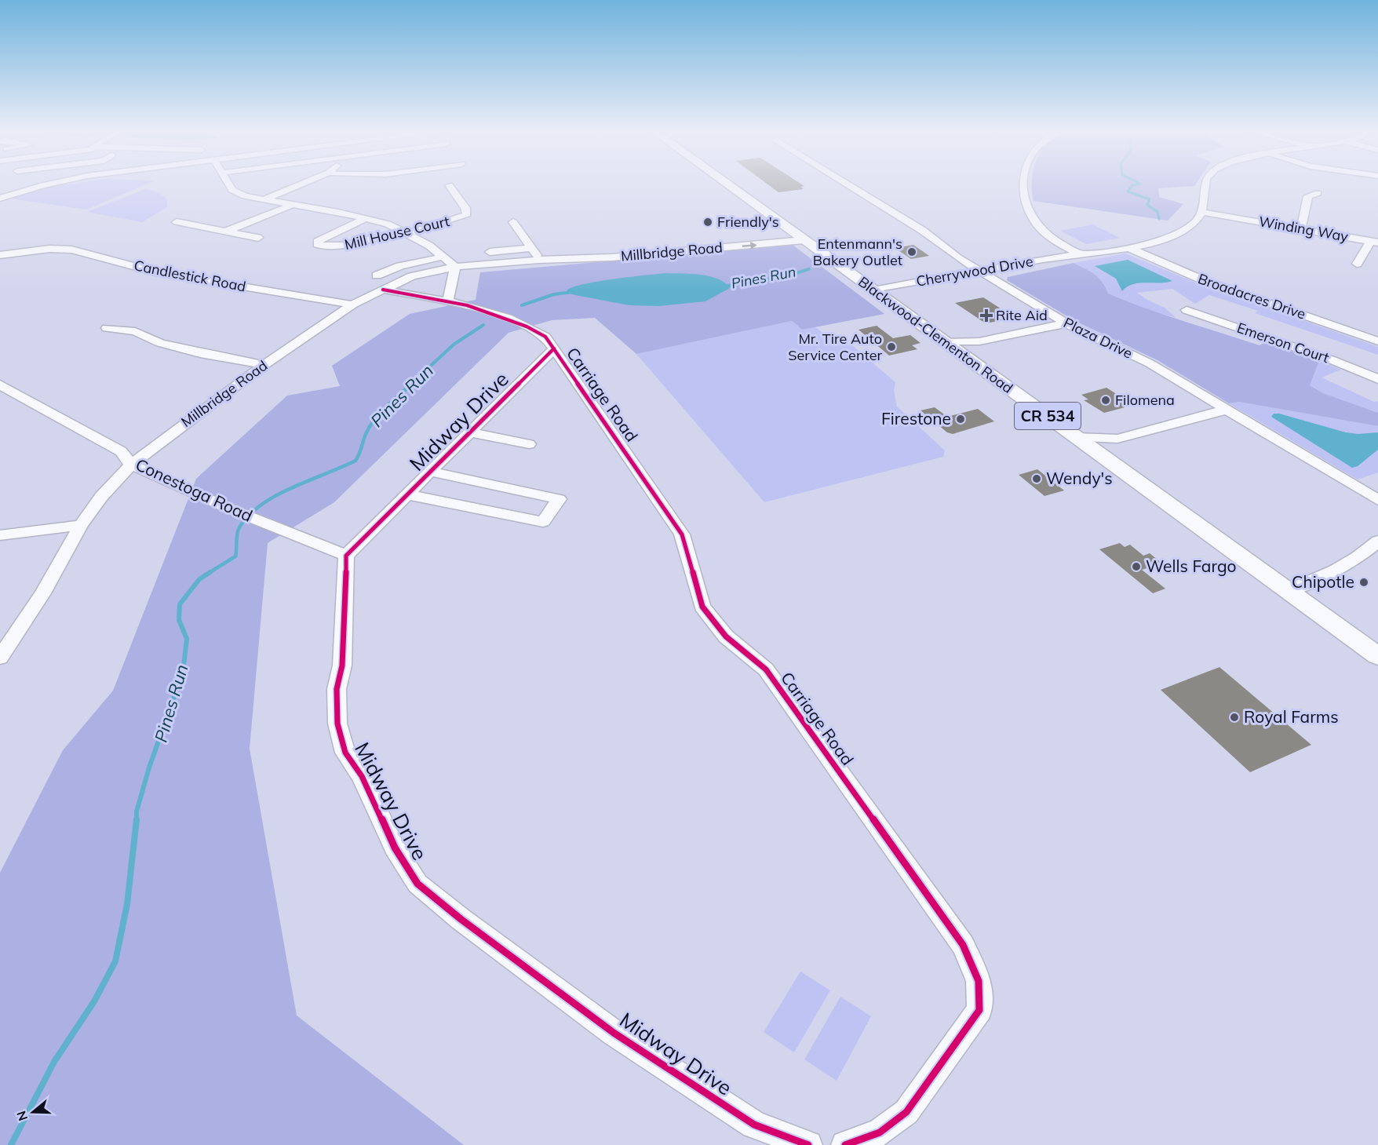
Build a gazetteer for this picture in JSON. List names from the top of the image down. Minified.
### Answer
{"streets":{"main road":["Blackwood-Clementon Road","CR 534"],"street":["Winding Way","Mill House Court","Millbridge Road","Cherrywood Drive","Candlestick Road","Broadacres Drive","Plaza Drive","Emerson Court","Carriage Road","Midway Drive","Conestoga Road"]},"crossings":[["Winding Way","Cherrywood Drive"],["Mill House Court","Millbridge Road"],["Mill House Court","Carriage Road"],["Millbridge Road","Candlestick Road"],["Millbridge Road","Blackwood-Clementon Road"],["Millbridge Road","Carriage Road"],["Millbridge Road","Conestoga Road"],["Cherrywood Drive","Broadacres Drive"],["Cherrywood Drive","Blackwood-Clementon Road"],["Cherrywood Drive","Plaza Drive"],["Carriage Road","Midway Drive"],["Midway Drive","Conestoga Road"]],"water":["Pines Run"],"places":{"other":["Friendly's","Entenmann's Bakery Outlet","Mr. Tire Auto Service Center","Filomena","Firestone","Wendy's","Wells Fargo","Chipotle","Royal Farms"],"health":["Rite Aid"]},"north":"left"}
